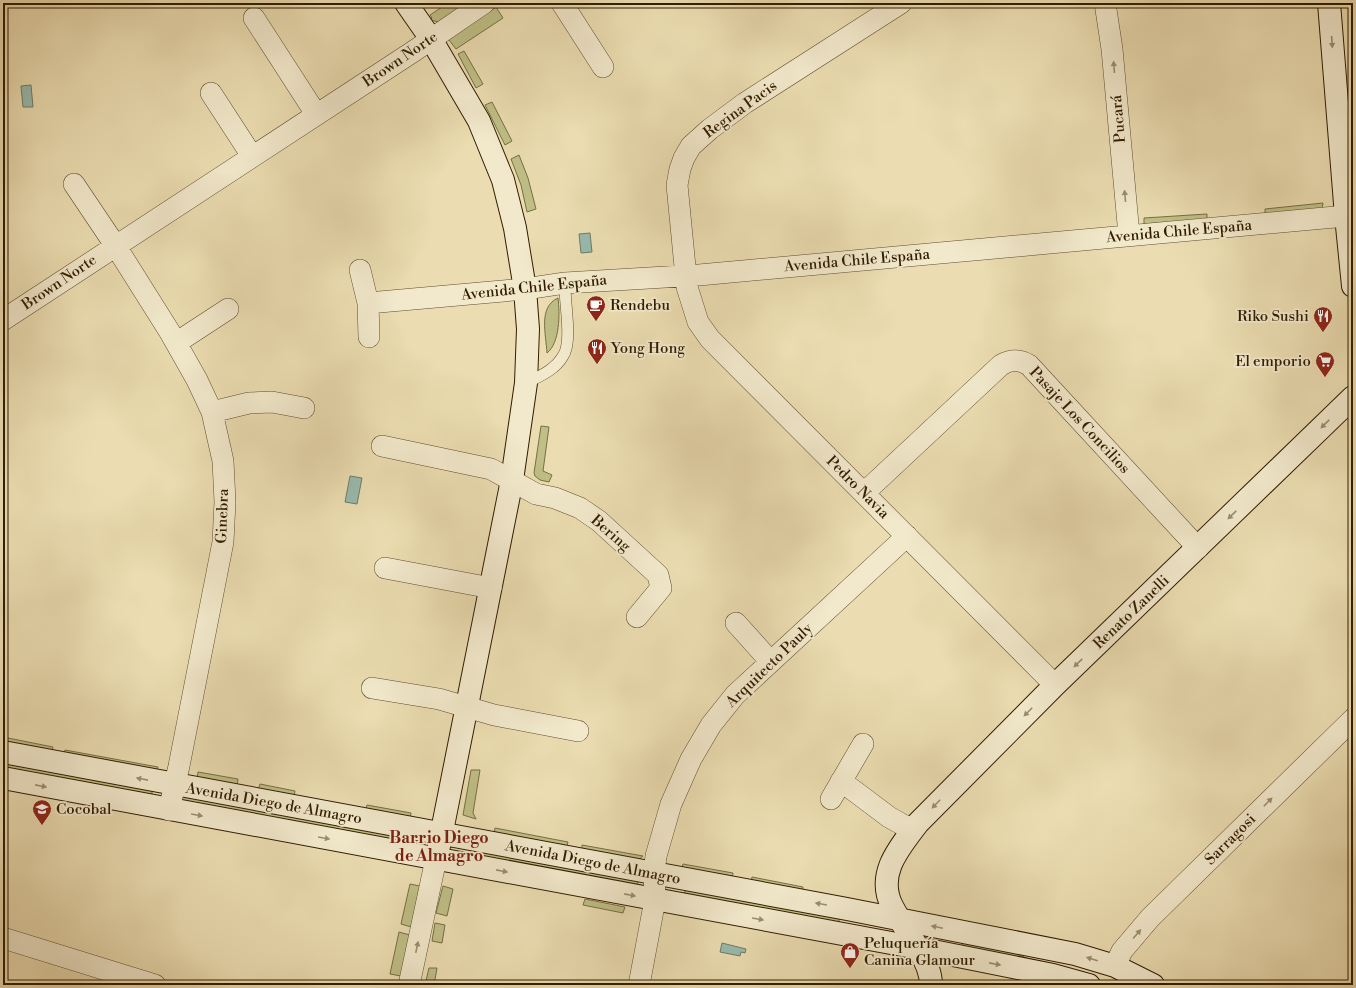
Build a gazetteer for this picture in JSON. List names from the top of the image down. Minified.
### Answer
{"streets":{"street":["Brown Norte","Regina Pacis","Pucará","Avenida Chile España","Pasaje Los Concilios","Pedro Navia","Ginebra","Bering","Renato Zanelli","Arquitecto Pauly","Avenida Diego de Almagro","Sarragosi"]},"crossings":[["Brown Norte","Ginebra"],["Regina Pacis","Avenida Chile España"],["Regina Pacis","Pedro Navia"],["Pucará","Avenida Chile España"],["Avenida Chile España","Pedro Navia"],["Pasaje Los Concilios","Pedro Navia"],["Pasaje Los Concilios","Renato Zanelli"],["Pedro Navia","Renato Zanelli"],["Pedro Navia","Arquitecto Pauly"],["Ginebra","Avenida Diego de Almagro"],["Renato Zanelli","Avenida Diego de Almagro"],["Arquitecto Pauly","Avenida Diego de Almagro"],["Avenida Diego de Almagro","Sarragosi"]],"one_way":["Pucará","Renato Zanelli","Sarragosi"],"districts":["Barrio Diego de Almagro"],"places":{"cafe":["Rendebu"],"restaurant":["Riko Sushi","Yong Hong"],"supermarket":["El emporio"],"school or university":["Cocobal"],"shop":["Peluquería Canina Glamour"]}}
